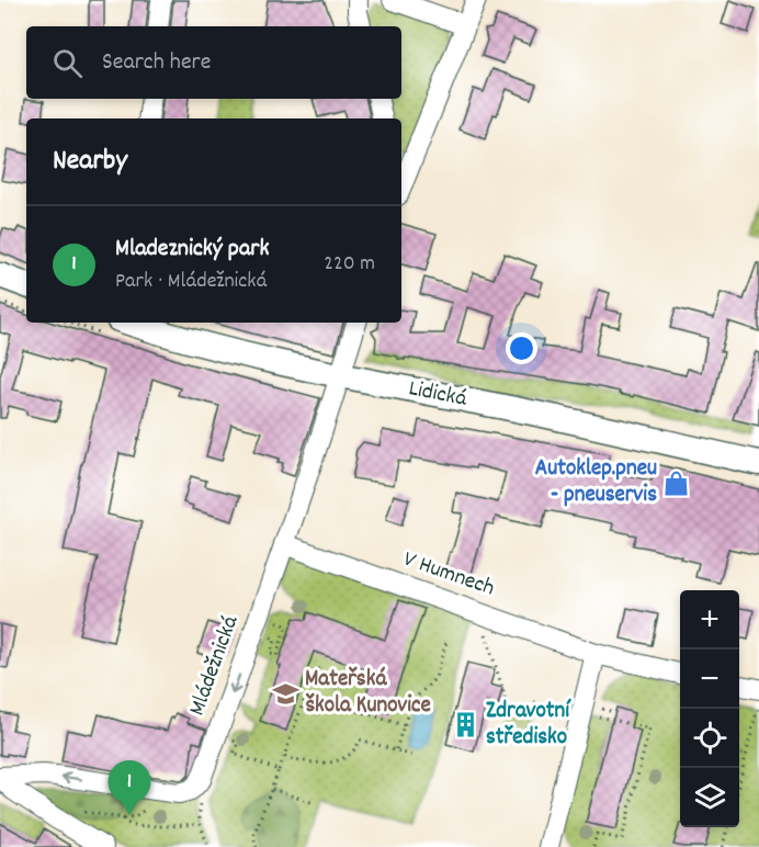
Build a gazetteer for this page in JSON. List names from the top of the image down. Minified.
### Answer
{"streets":{"main road":["Lidická"],"street":["V Humnech","Mládežnická"]},"crossings":[["Lidická","Mládežnická"],["V Humnech","Mládežnická"]],"one_way":["Mládežnická"],"places":{"shop":["Autoklep.pneu - pneuservis"],"school or university":["Mateřská škola Kunovice"],"building":["Zdravotní středisko"]},"page":{"search":"Search here","heading":"Nearby","list":[{"mark":"1","name":"Mladeznický park","note":"Park · Mládežnická","value":"220 m"}],"map_buttons":["+","−"],"pins":"1"}}
